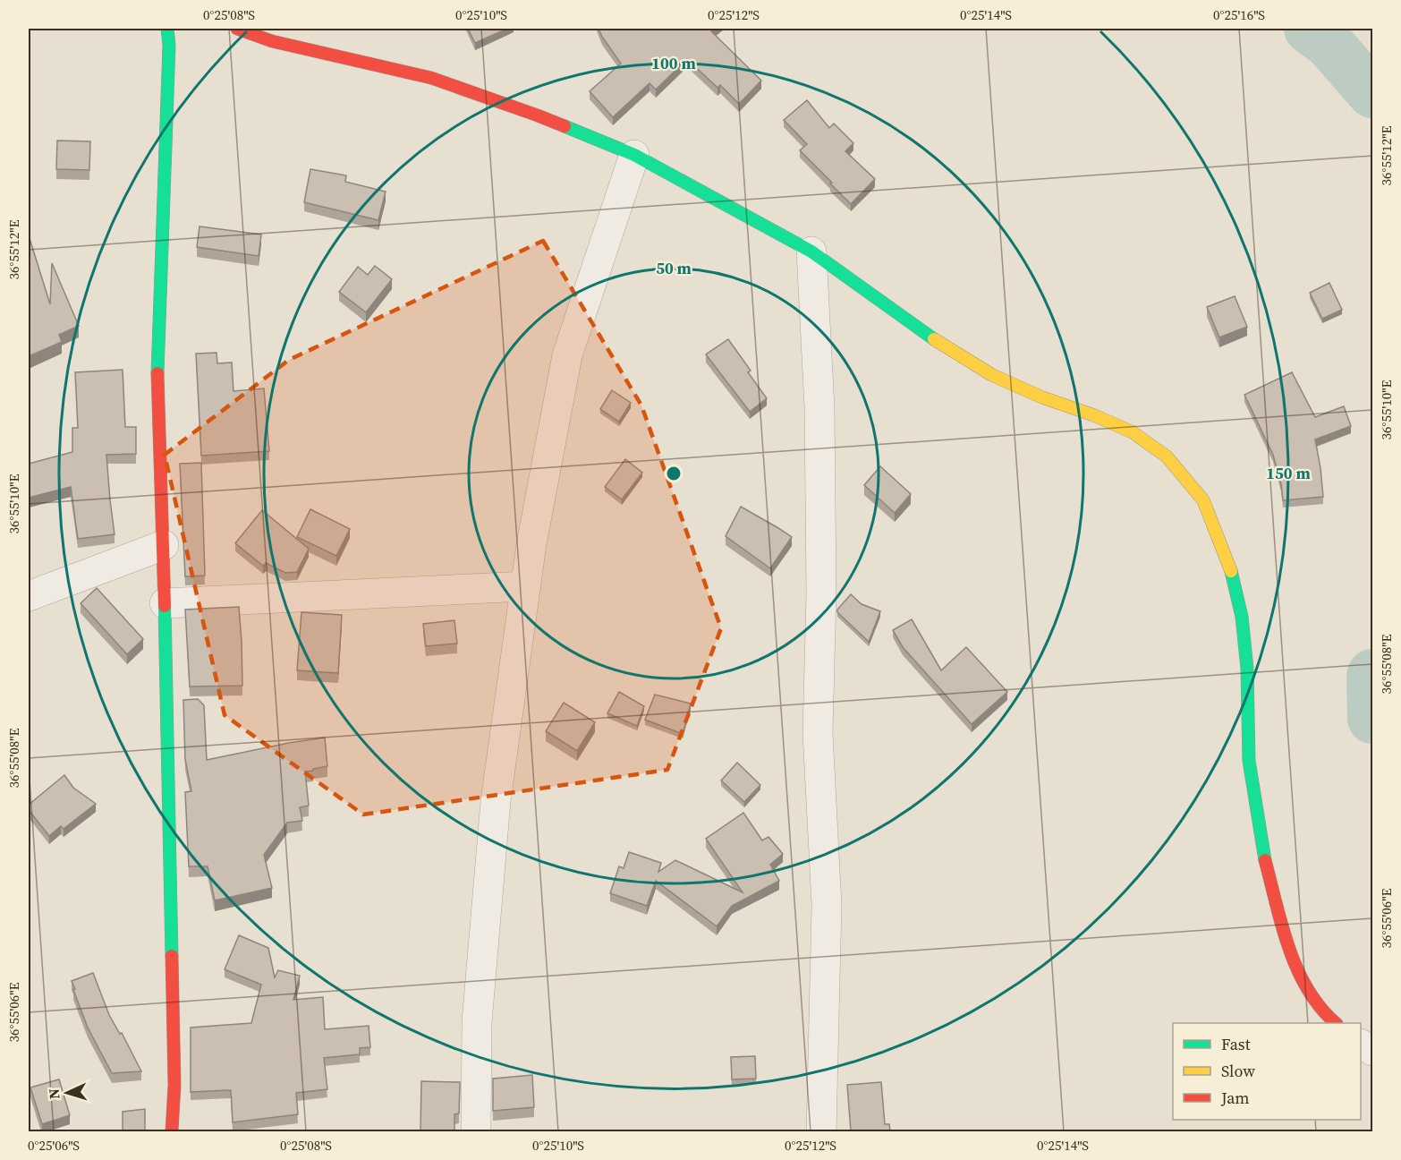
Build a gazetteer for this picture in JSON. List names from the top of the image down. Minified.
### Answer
{"legend":["Fast","Slow","Jam"],"north":"left","coordinates":["0°25'08\"S","0°25'10\"S","0°25'12\"S","0°25'14\"S","0°25'16\"S","36°55'12\"E","36°55'10\"E","36°55'08\"E","36°55'06\"E","0°25'06\"S"],"rings":["100 m","50 m","150 m"]}
